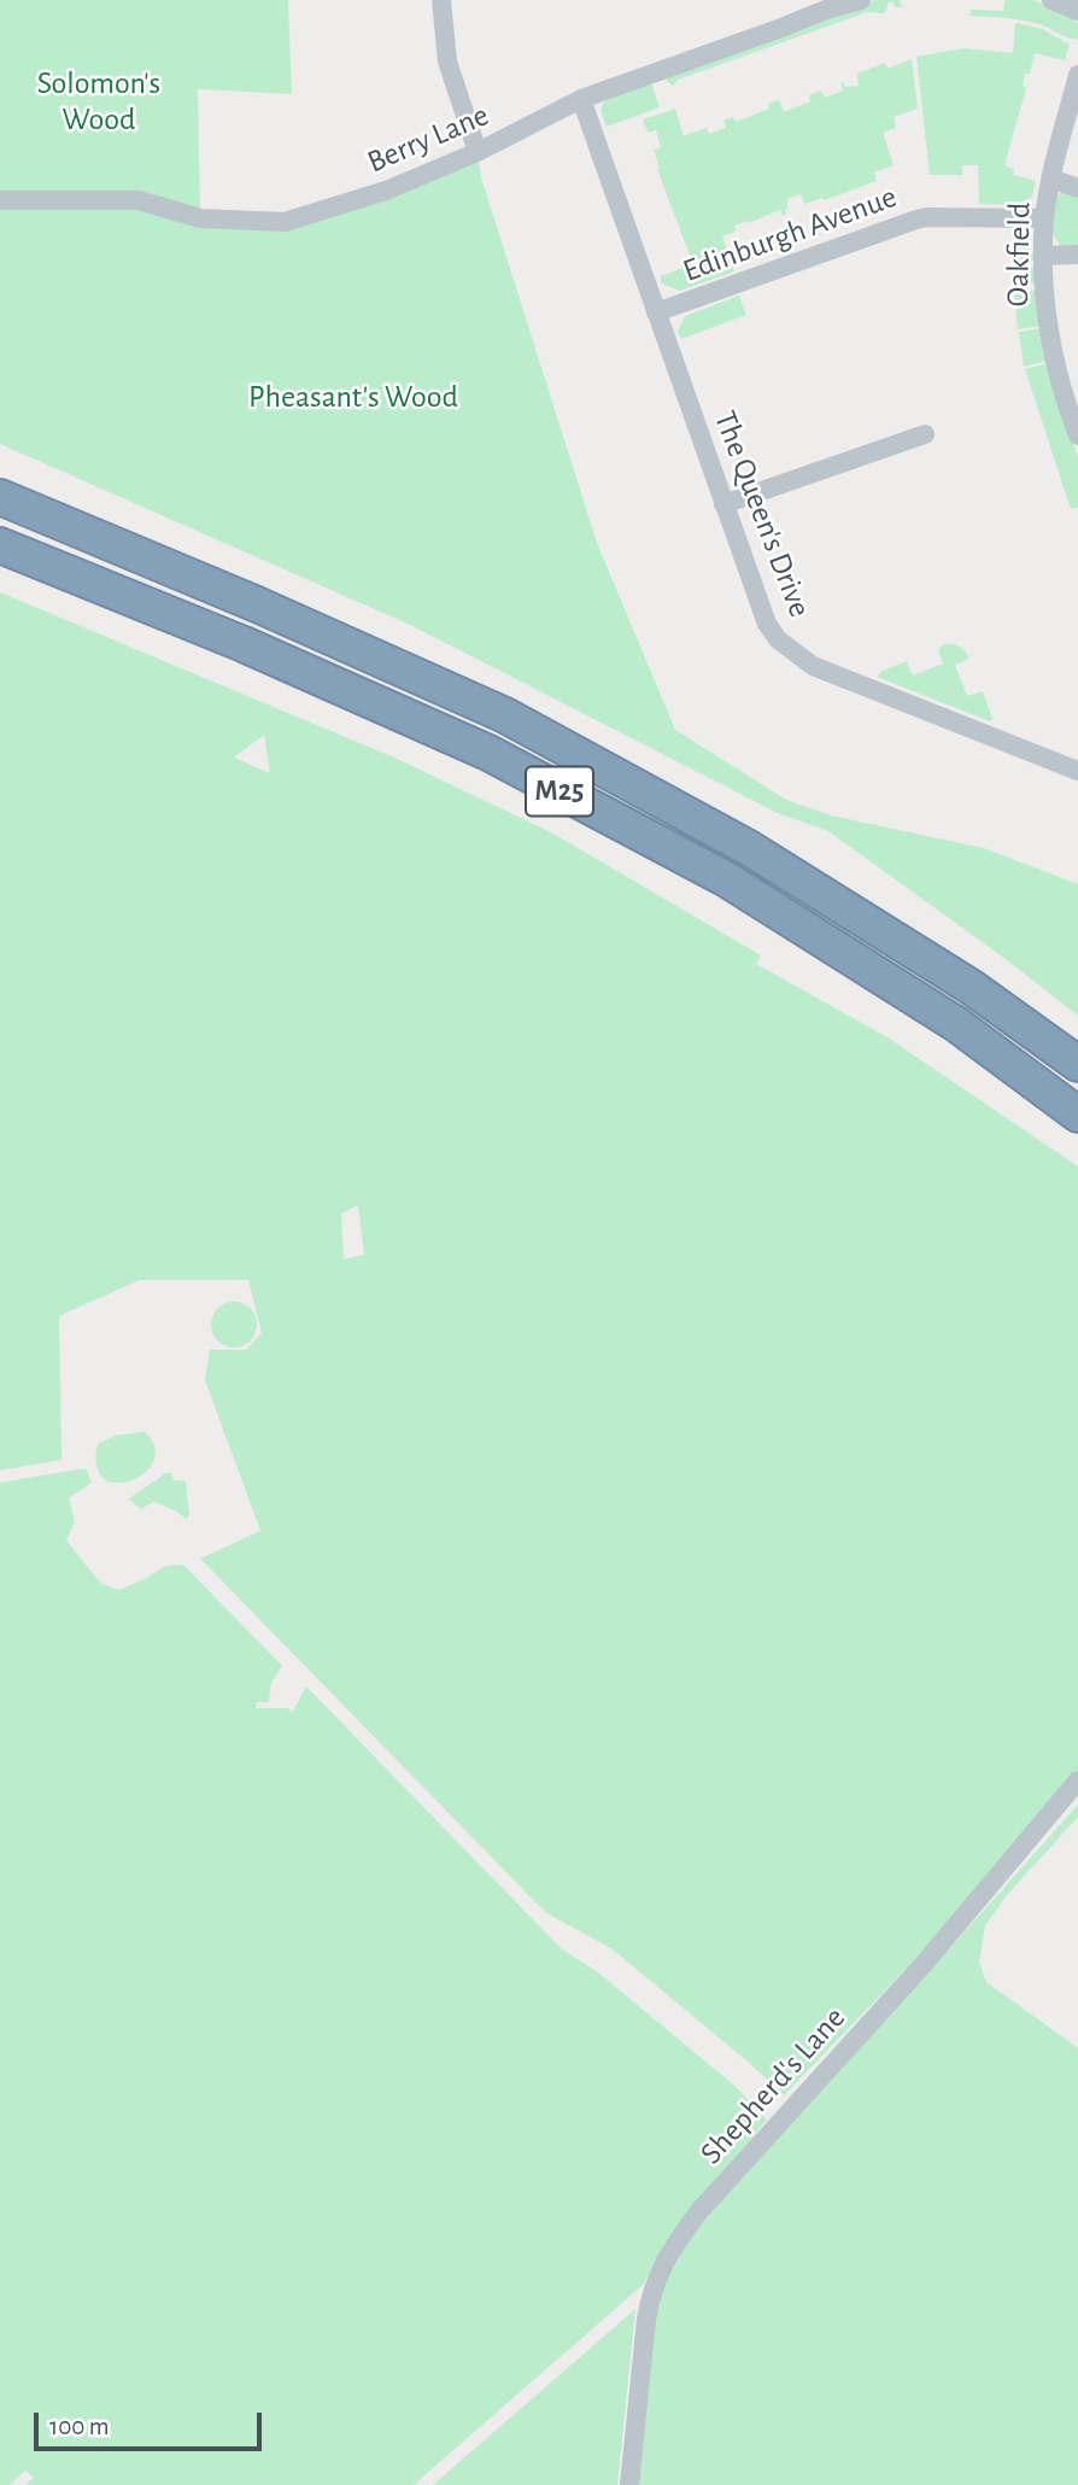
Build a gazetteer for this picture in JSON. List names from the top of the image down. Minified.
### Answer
{"streets":{"highway":["M25"],"street":["Berry Lane","Edinburgh Avenue","Oakfield","The Queen's Drive","Shepherd's Lane"]},"crossings":[["Berry Lane","The Queen's Drive"],["Edinburgh Avenue","Oakfield"],["Edinburgh Avenue","The Queen's Drive"]],"parks":["Solomon's Wood","Pheasant's Wood"],"scale_bar":"100 m"}
